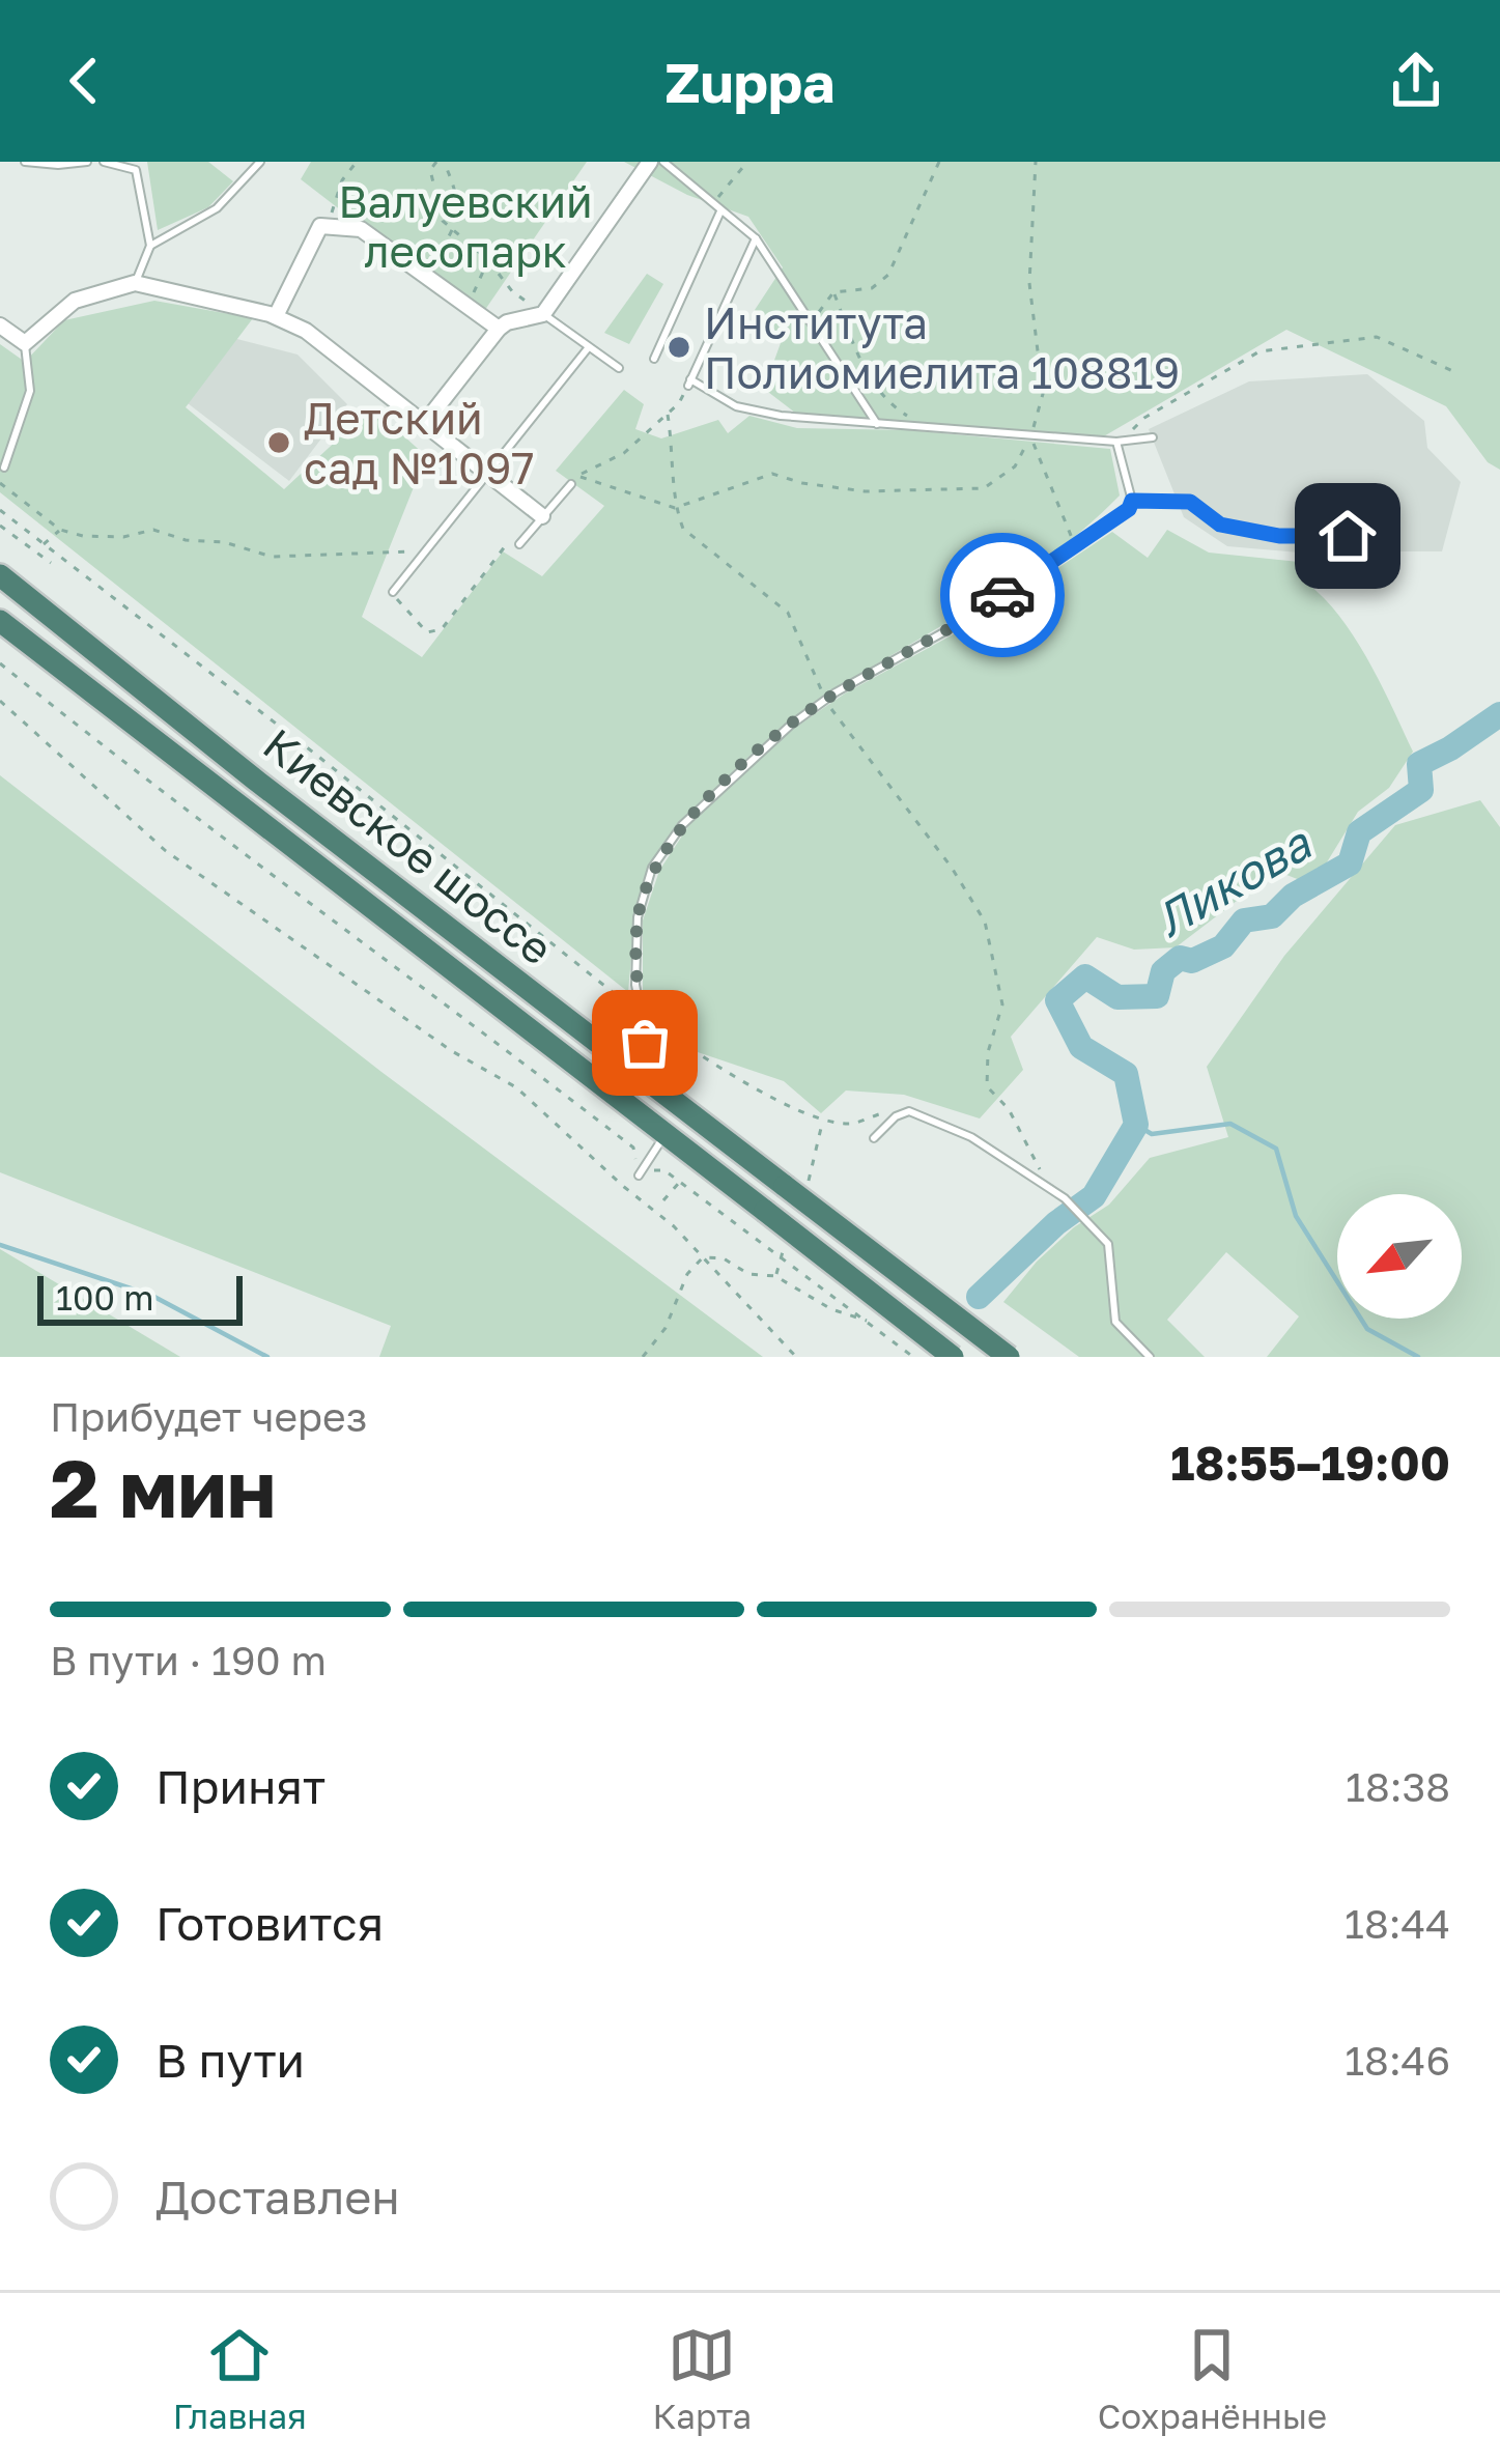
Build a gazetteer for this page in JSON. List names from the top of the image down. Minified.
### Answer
{"streets":{"highway":["Киевское шоссе"]},"water":["Ликова"],"parks":["Валуевский лесопарк"],"places":["Института Полиомиелита 108819","Детский сад №1097"],"scale_bar":"100 m","north":"bottom left","page":{"header":"Zuppa","scale":"100 m","heading":["2 мин","Прибудет через","18:55–19:00"],"bar":"В пути · 190 m","list":[["Принят","18:38"],["Готовится","18:44"],["В пути","18:46"],"Доставлен"],"tabs":["Главная","Карта","Сохранённые"]}}
